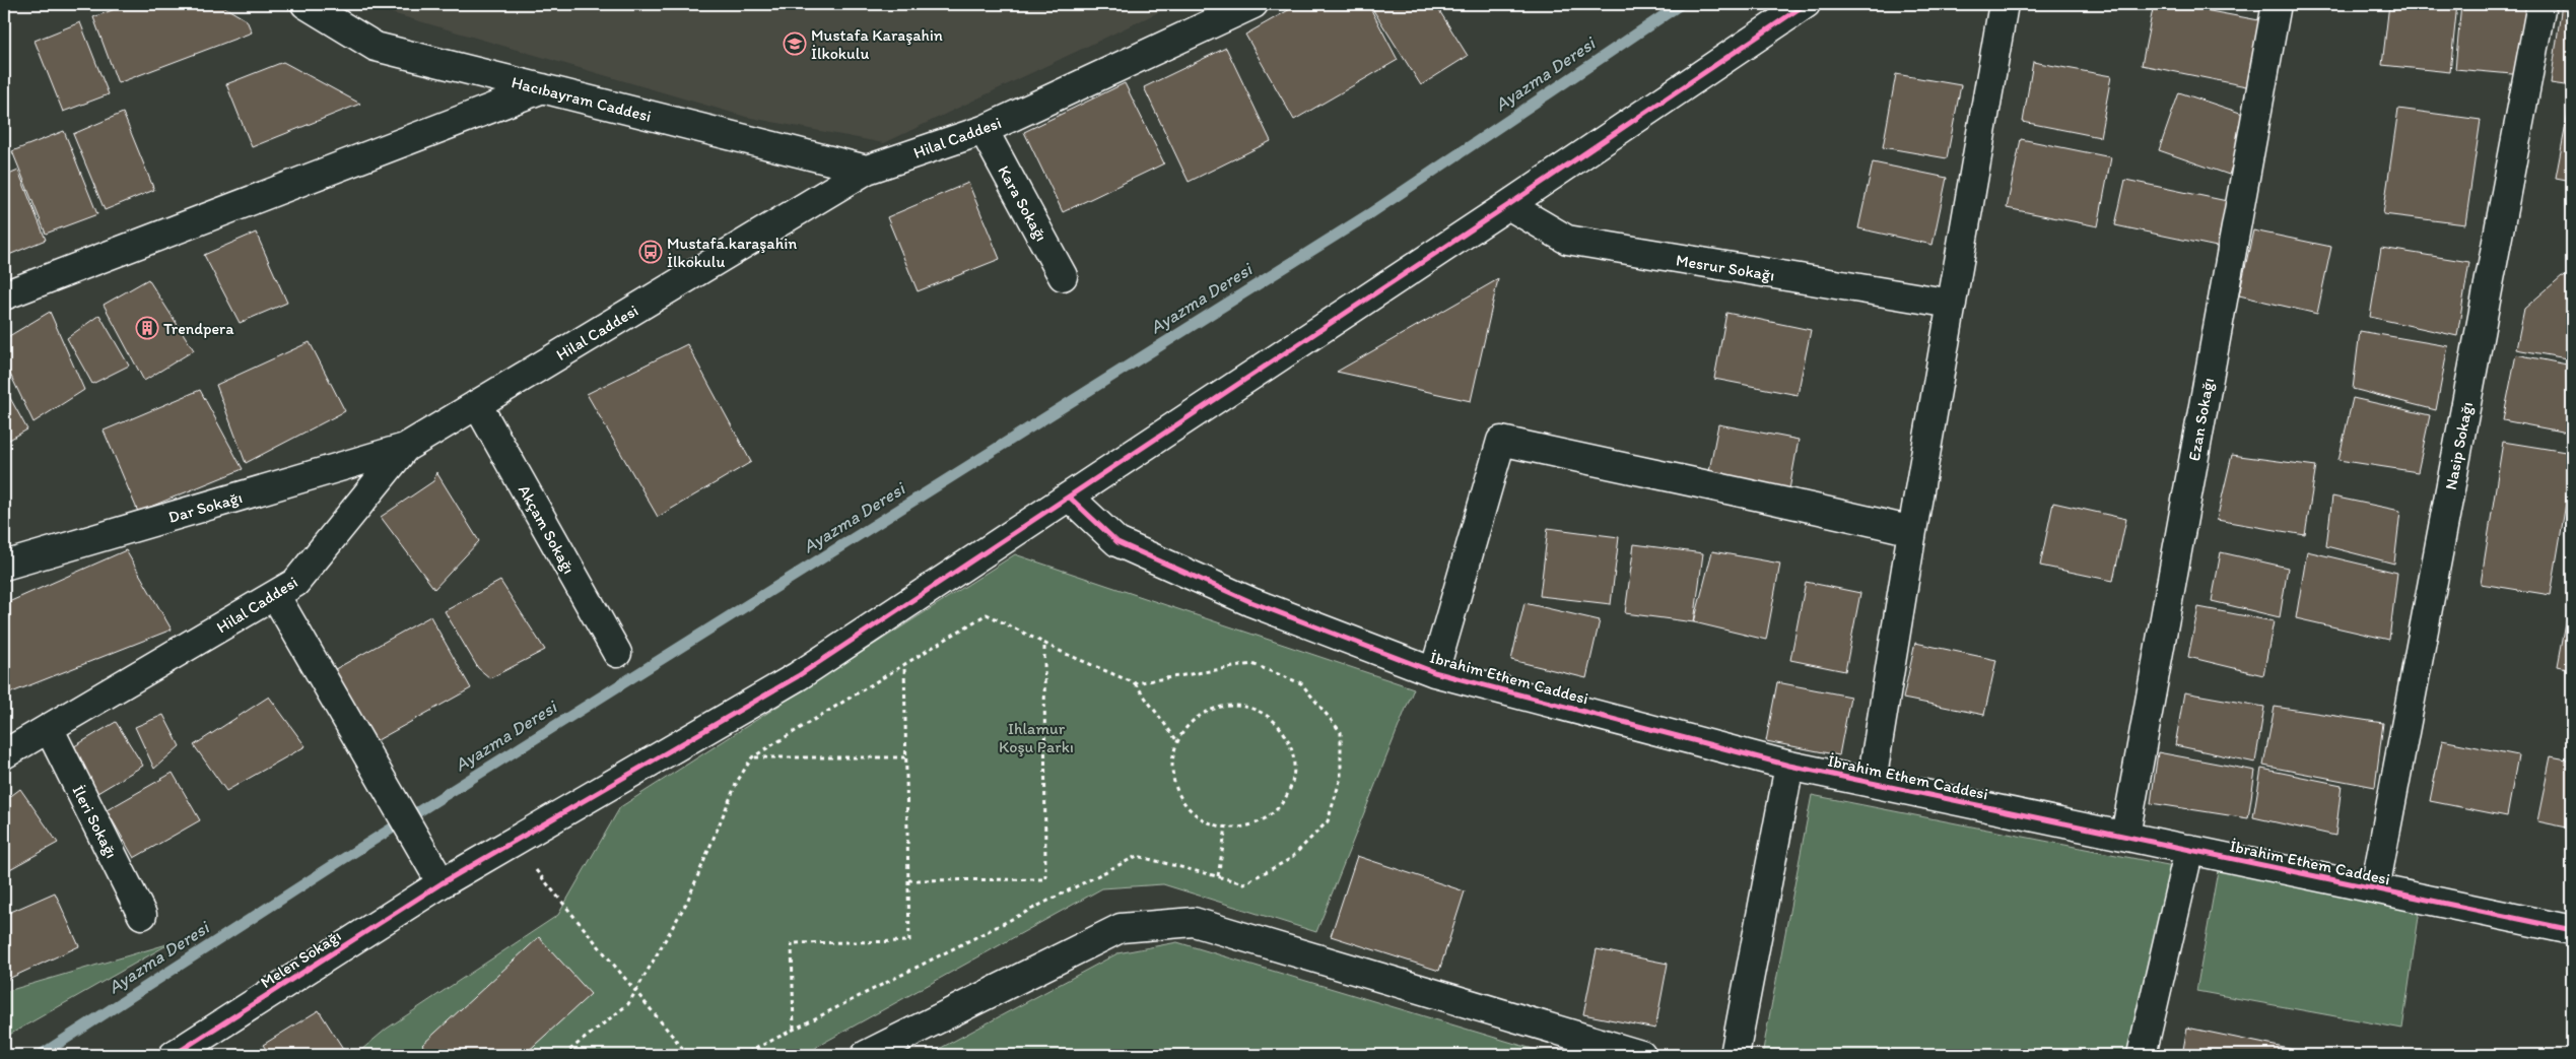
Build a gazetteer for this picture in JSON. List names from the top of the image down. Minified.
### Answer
{"streets":{"street":["Hacıbayram Caddesi","Hilal Caddesi","Kara Sokağı","Mesrur Sokağı","Ezan Sokağı","Nasip Sokağı","Dar Sokağı","Akçam Sokağı","İbrahim Ethem Caddesi","İleri Sokağı","Melen Sokağı"]},"crossings":[["Hacıbayram Caddesi","Hilal Caddesi"],["Hilal Caddesi","Kara Sokağı"],["Hilal Caddesi","Dar Sokağı"],["Hilal Caddesi","Akçam Sokağı"],["Hilal Caddesi","İleri Sokağı"],["Mesrur Sokağı","Melen Sokağı"],["Ezan Sokağı","İbrahim Ethem Caddesi"],["Nasip Sokağı","İbrahim Ethem Caddesi"],["İbrahim Ethem Caddesi","Melen Sokağı"]],"water":["Ayazma Deresi"],"parks":["Ihlamur Koşu Parkı"],"places":{"school or university":["Mustafa Karaşahin İlkokulu"],"bus stop":["Mustafa.karaşahin İlkokulu"],"building":["Trendpera"]}}
